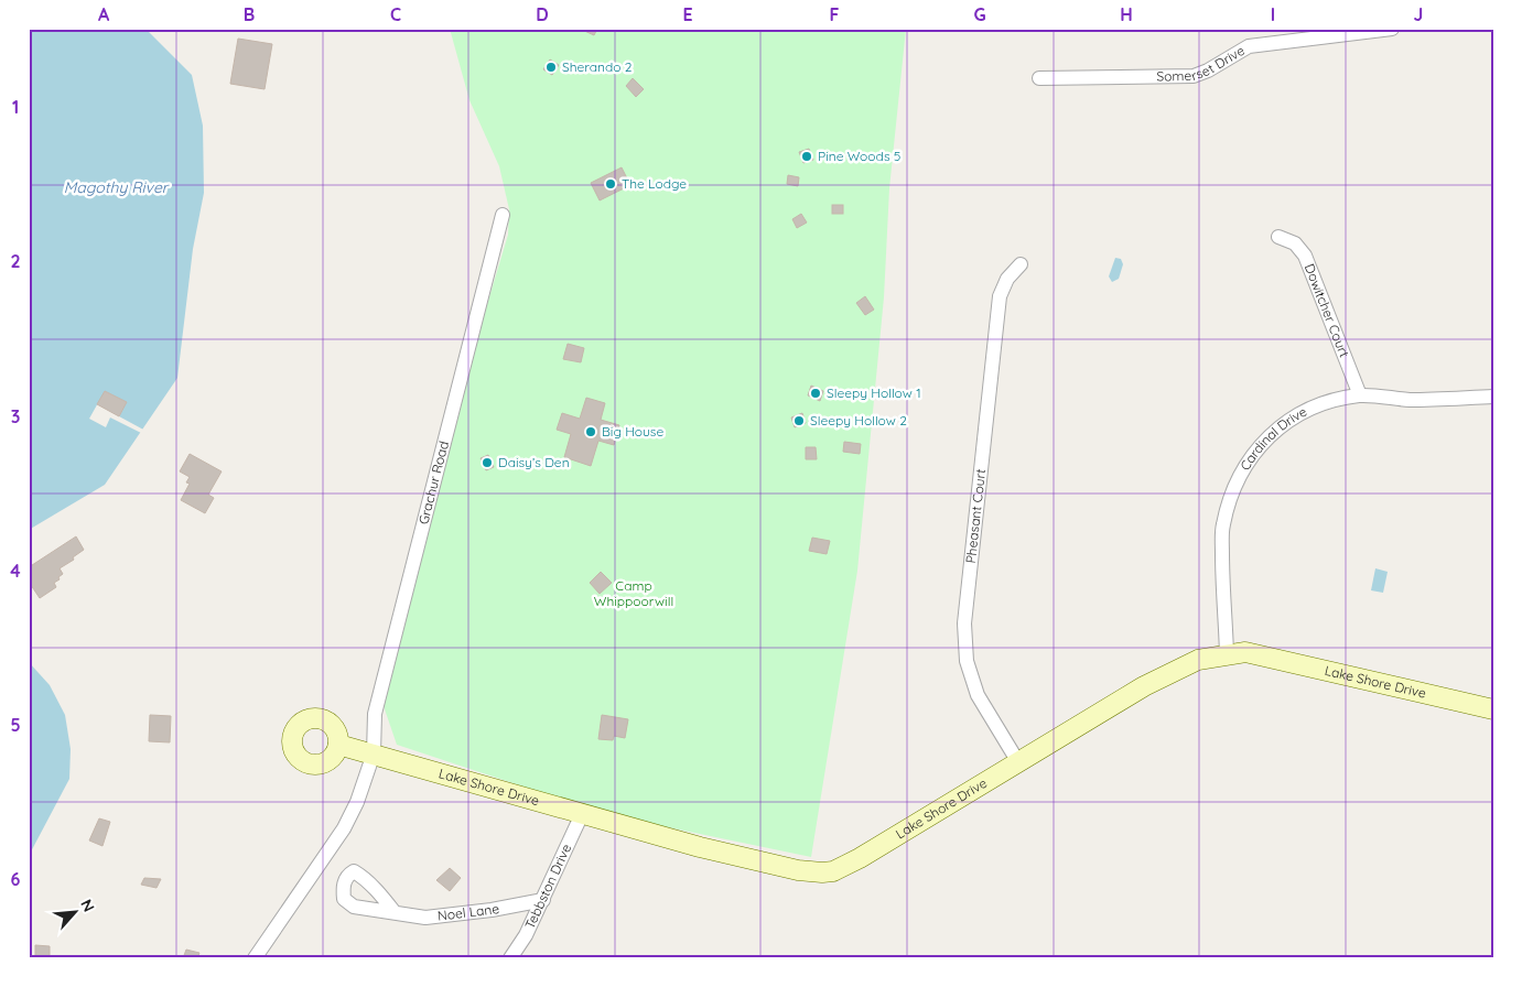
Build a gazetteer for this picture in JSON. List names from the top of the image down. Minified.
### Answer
{"streets":{"street":["Somerset Drive","Dowitcher Court","Cardinal Drive","Grachur Road","Pheasant Court","Lake Shore Drive","Tebbston Drive","Noel Lane"]},"crossings":[["Dowitcher Court","Cardinal Drive"],["Cardinal Drive","Lake Shore Drive"],["Grachur Road","Lake Shore Drive"],["Pheasant Court","Lake Shore Drive"],["Lake Shore Drive","Tebbston Drive"],["Tebbston Drive","Noel Lane"]],"water":["Magothy River"],"parks":["Camp Whippoorwill"],"places":["Sherando 2","Pine Woods 5","The Lodge","Sleepy Hollow 1","Sleepy Hollow 2","Big House","Daisy’s Den"],"north":"top right","grid":{"columns":["A","B","C","D","E","F","G","H","I","J"],"rows":["1","2","3","4","5","6"]}}
